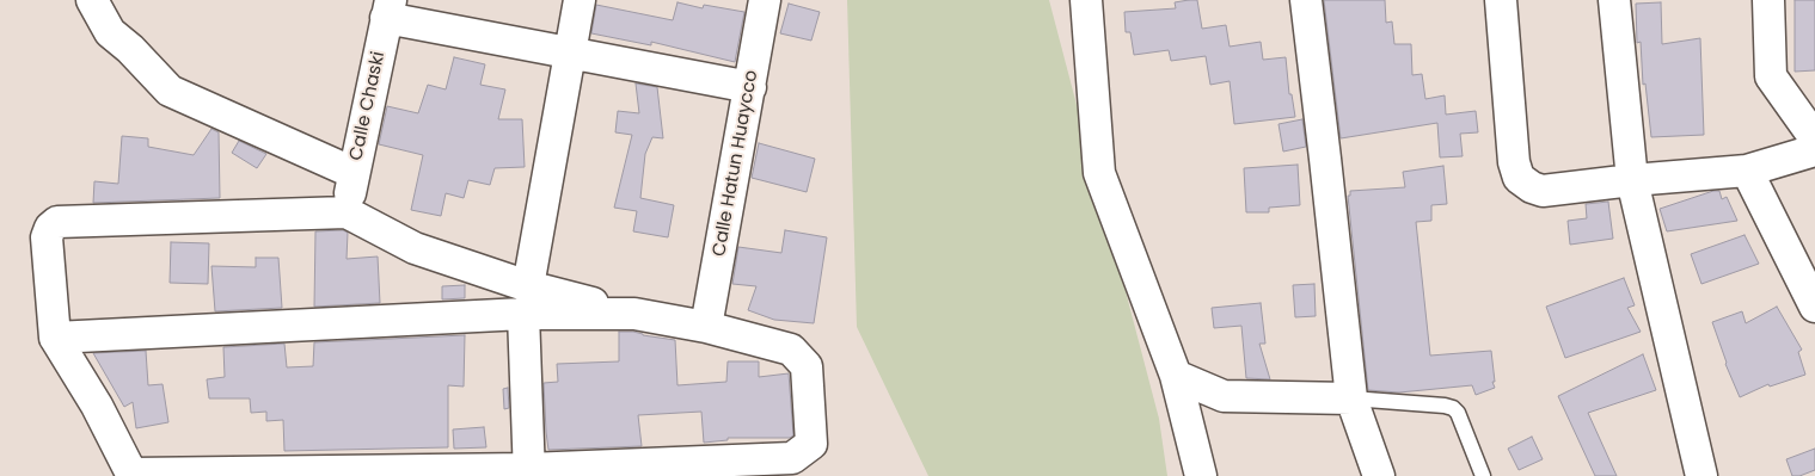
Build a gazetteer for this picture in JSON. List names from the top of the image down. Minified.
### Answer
{"streets":{"street":["Calle Chaski","Calle Hatun Huaycco"]}}
